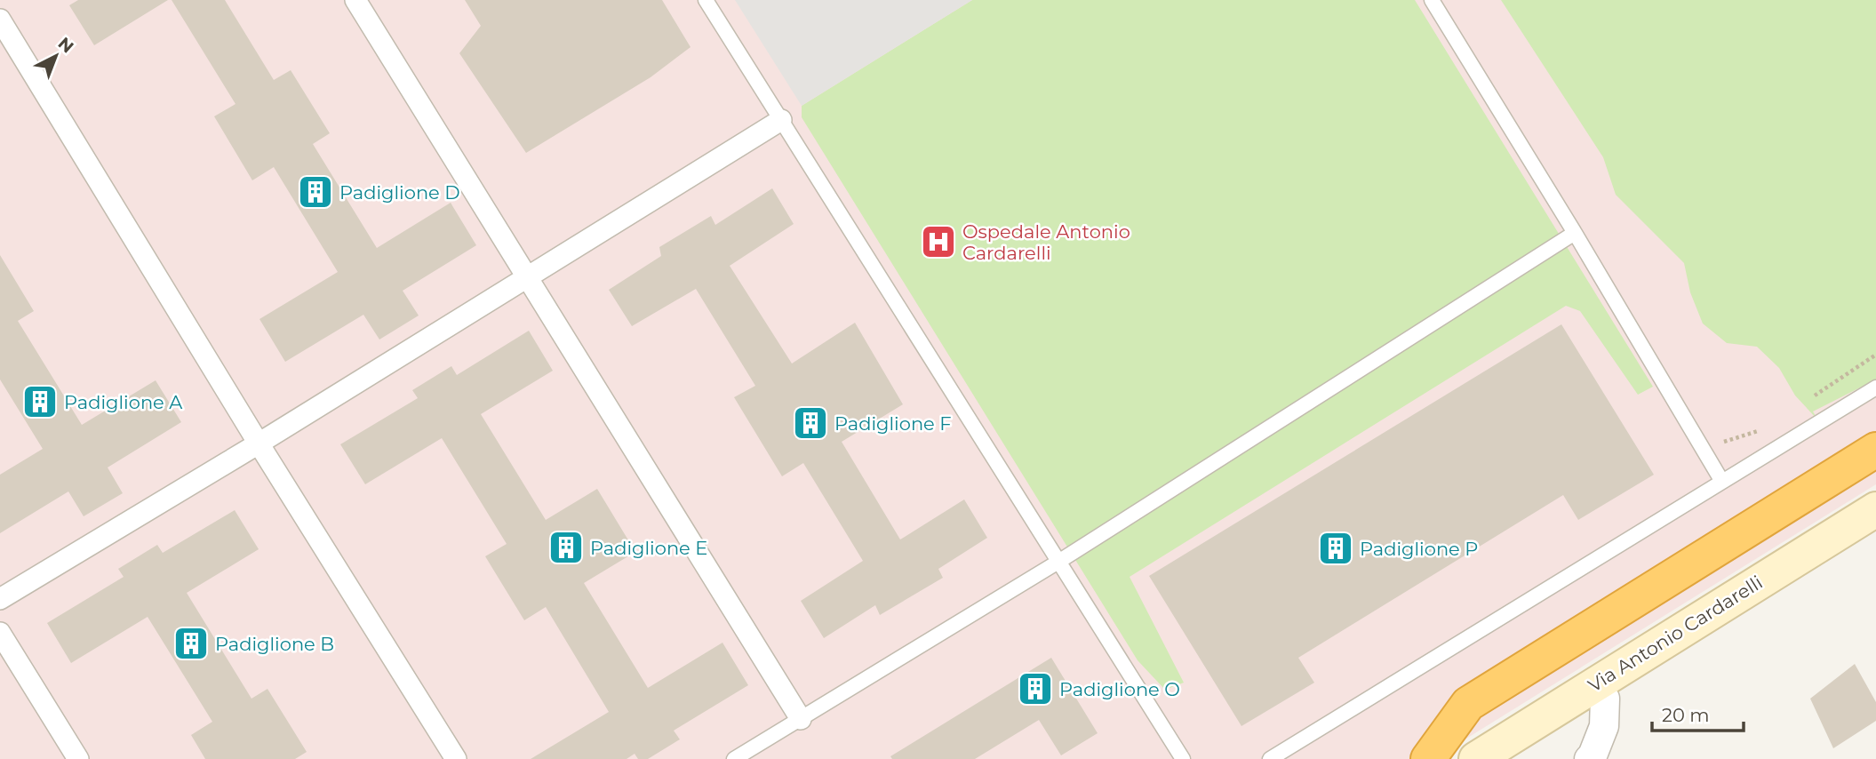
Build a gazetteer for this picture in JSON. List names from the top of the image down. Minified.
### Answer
{"streets":{"main road":["Via Antonio Cardarelli"]},"places":{"building":["Padiglione D","Padiglione A","Padiglione F","Padiglione E","Padiglione P","Padiglione B","Padiglione O"],"hospital":["Ospedale Antonio Cardarelli"]},"scale_bar":"20 m","north":"top right"}
